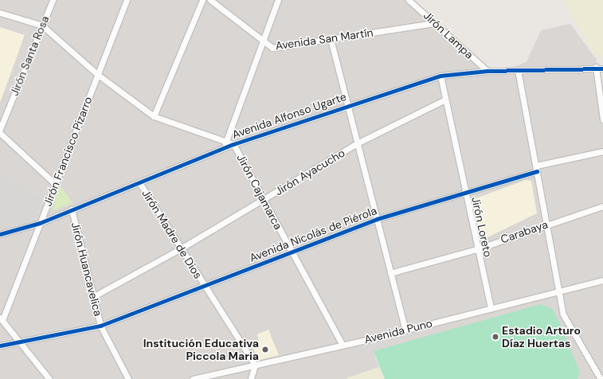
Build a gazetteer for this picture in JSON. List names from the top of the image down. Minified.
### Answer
{"streets":{"street":["Jirón Lampa","Avenida San Martín","Jirón Santa Rosa","Avenida Alfonso Ugarte","Jirón Francisco Pizarro","Jirón Ayacucho","Jirón Cajamarca","Jirón Loreto","Carabaya","Jirón Madre de Dios","Avenida Nicolás de Piérola","Jirón Huancavelica","Avenida Puno"]},"crossings":[["Jirón Lampa","Avenida San Martín"],["Jirón Lampa","Avenida Alfonso Ugarte"],["Jirón Santa Rosa","Jirón Cajamarca"],["Avenida Alfonso Ugarte","Jirón Francisco Pizarro"],["Avenida Alfonso Ugarte","Jirón Cajamarca"],["Avenida Alfonso Ugarte","Jirón Loreto"],["Avenida Alfonso Ugarte","Jirón Madre de Dios"],["Avenida Alfonso Ugarte","Jirón Huancavelica"],["Jirón Francisco Pizarro","Jirón Cajamarca"],["Jirón Ayacucho","Jirón Cajamarca"],["Jirón Ayacucho","Jirón Loreto"],["Jirón Ayacucho","Jirón Madre de Dios"],["Jirón Ayacucho","Jirón Huancavelica"],["Jirón Cajamarca","Avenida Nicolás de Piérola"],["Jirón Cajamarca","Avenida Puno"],["Jirón Loreto","Carabaya"],["Jirón Loreto","Avenida Nicolás de Piérola"],["Jirón Loreto","Avenida Puno"],["Jirón Madre de Dios","Avenida Nicolás de Piérola"],["Jirón Madre de Dios","Avenida Puno"],["Avenida Nicolás de Piérola","Jirón Huancavelica"]],"places":["Estadio Arturo Díaz Huertas","Institución Educativa Piccola Maria"]}
